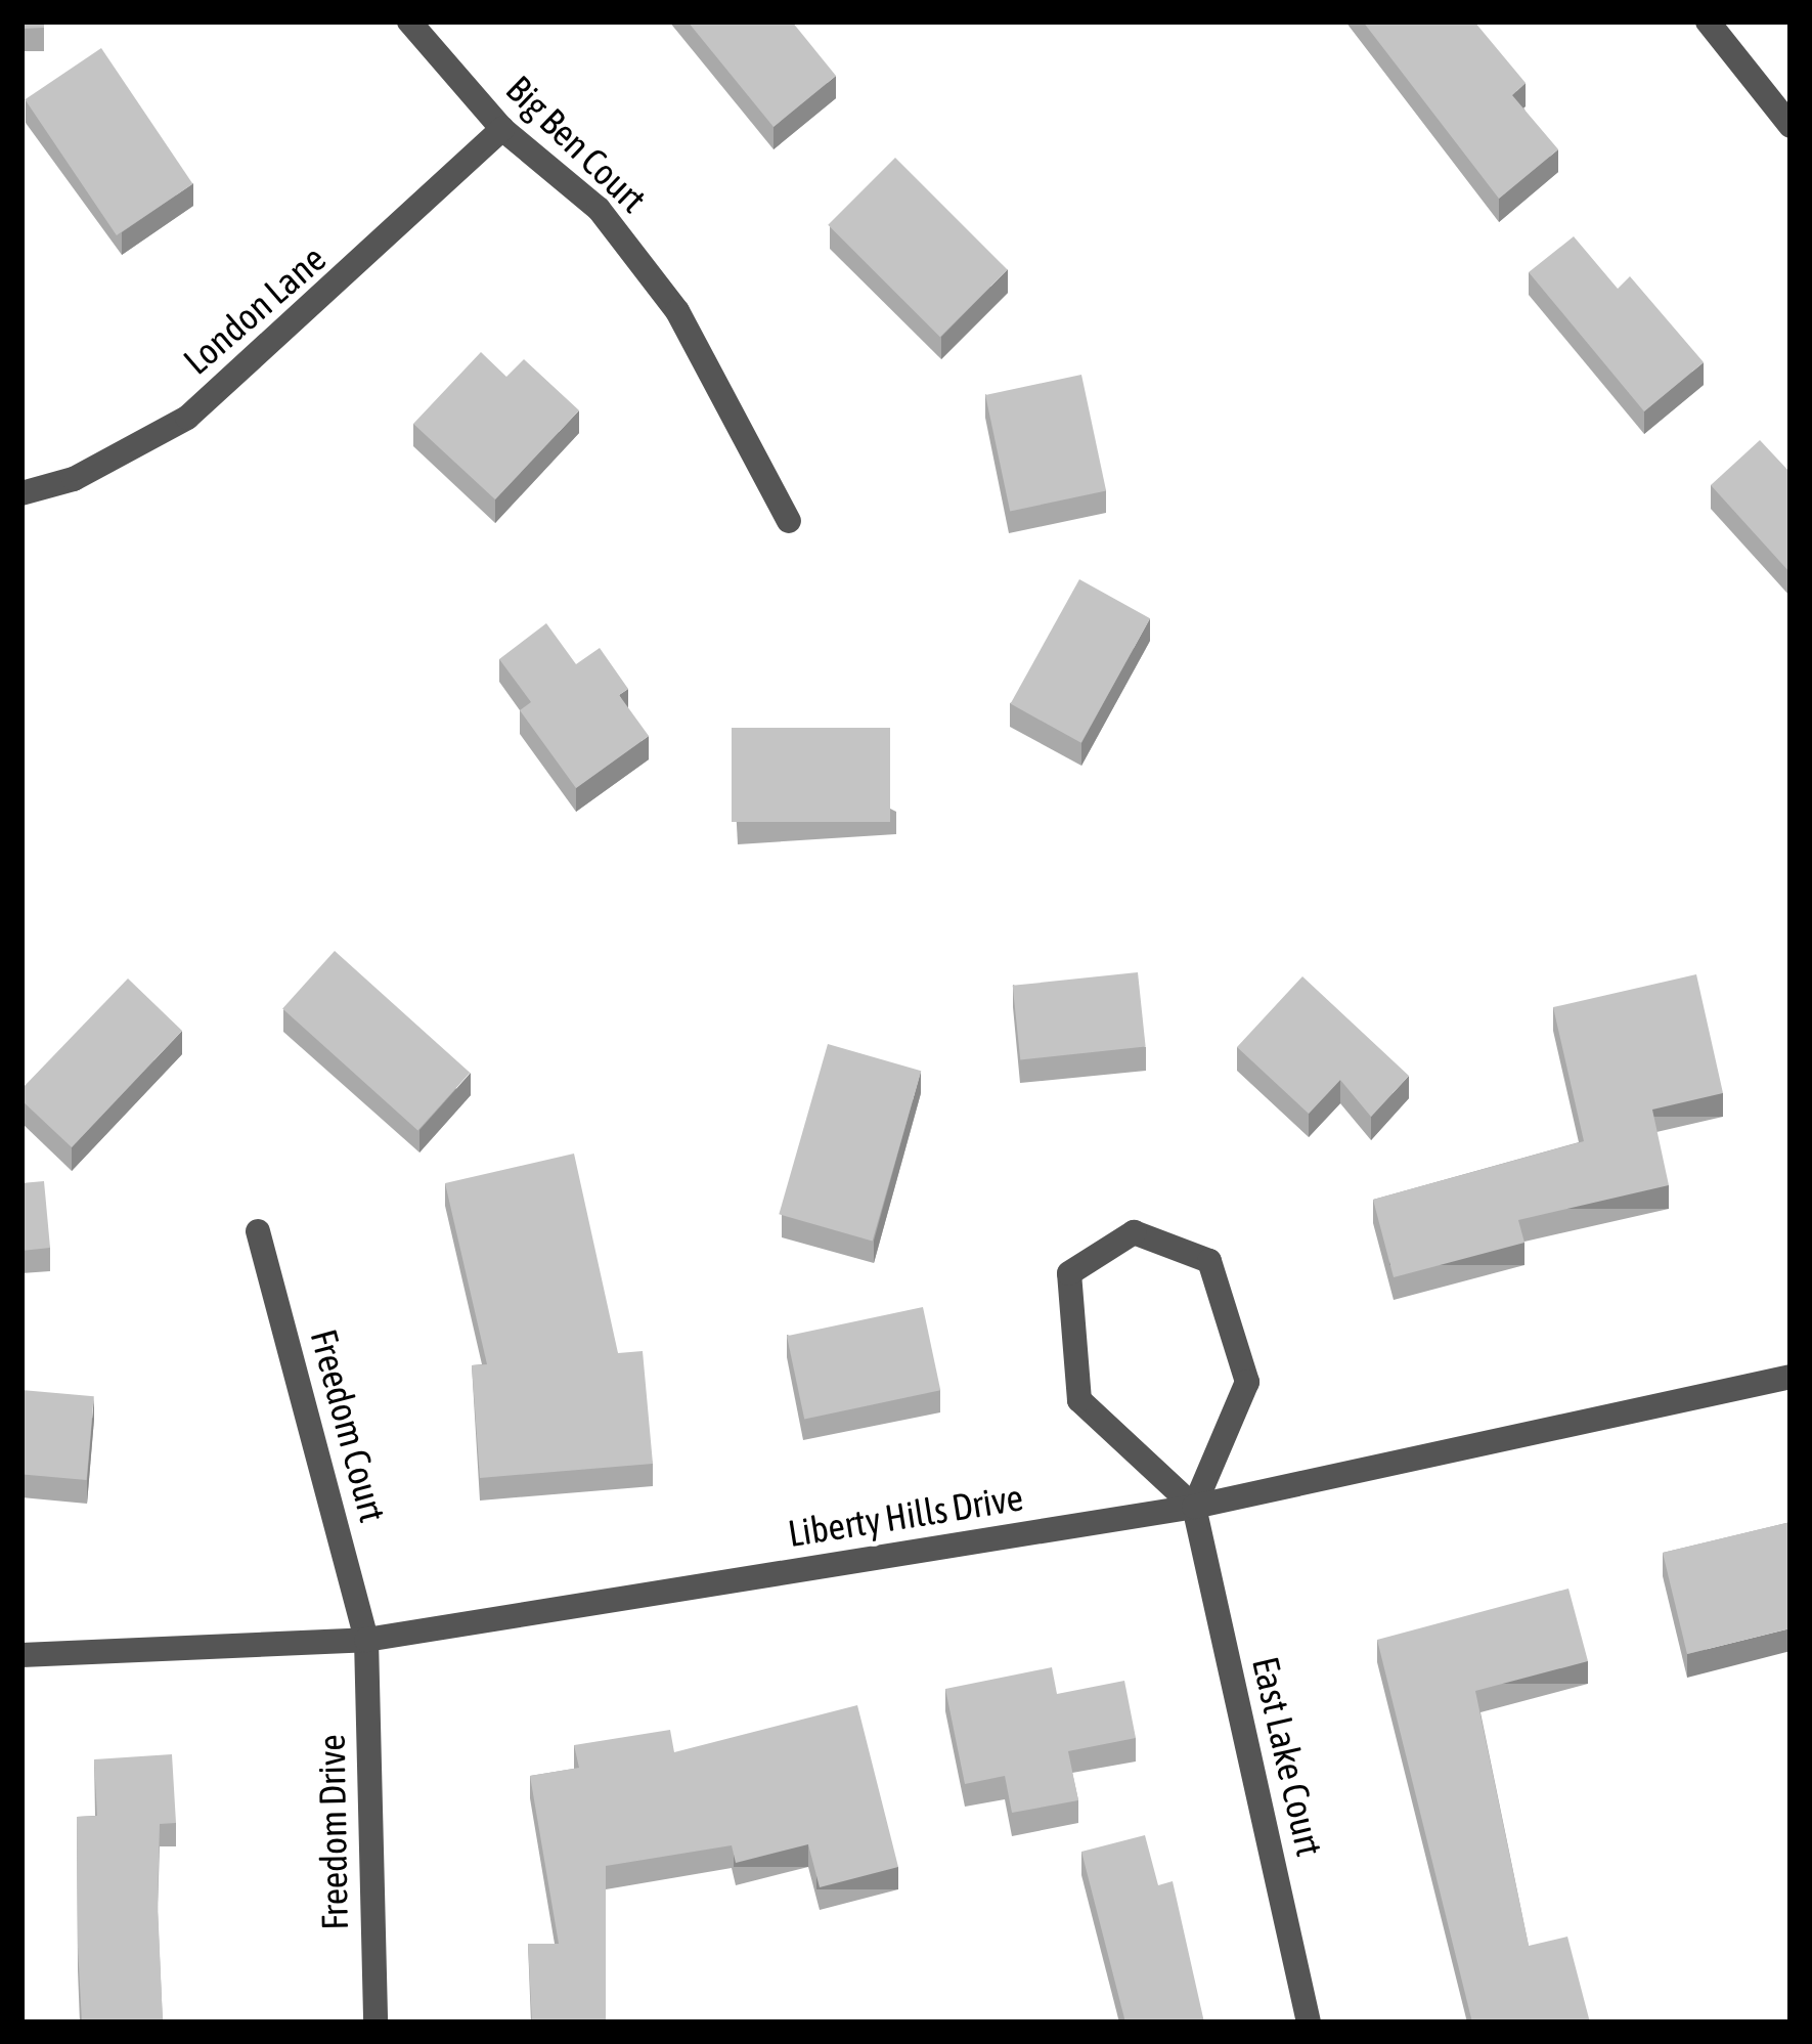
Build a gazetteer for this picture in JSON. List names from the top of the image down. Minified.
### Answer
{"streets":{"street":["Big Ben Court","London Lane","Freedom Court","Liberty Hills Drive","East Lake Court","Freedom Drive"]},"crossings":[["Big Ben Court","London Lane"],["Freedom Court","Liberty Hills Drive"],["Freedom Court","Freedom Drive"],["Liberty Hills Drive","East Lake Court"],["Liberty Hills Drive","Freedom Drive"]]}
